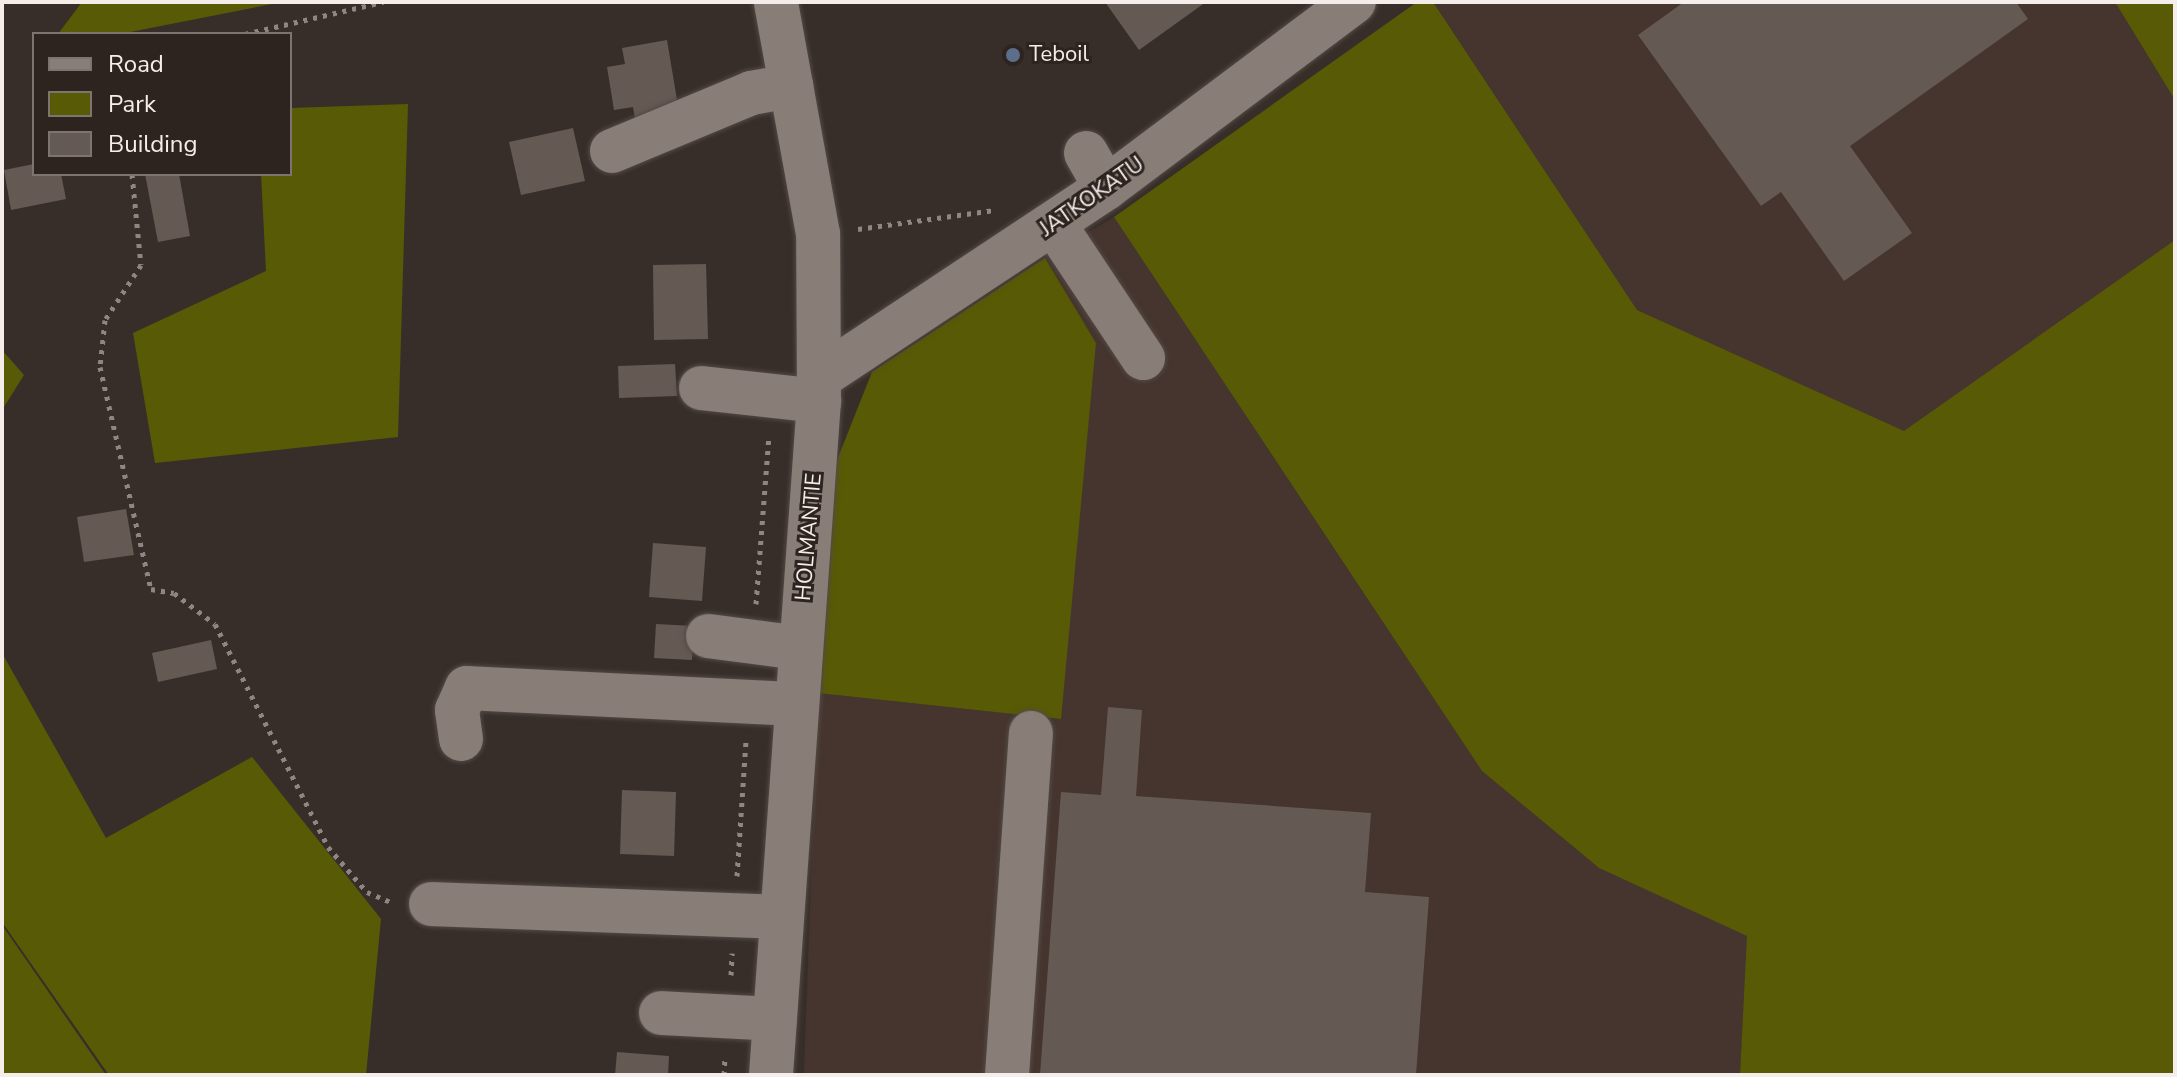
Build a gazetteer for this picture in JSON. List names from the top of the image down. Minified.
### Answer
{"streets":{"street":["JATKOKATU","HOLMANTIE"]},"crossings":[["JATKOKATU","HOLMANTIE"]],"places":["Teboil"],"legend":["Road","Park","Building"]}
